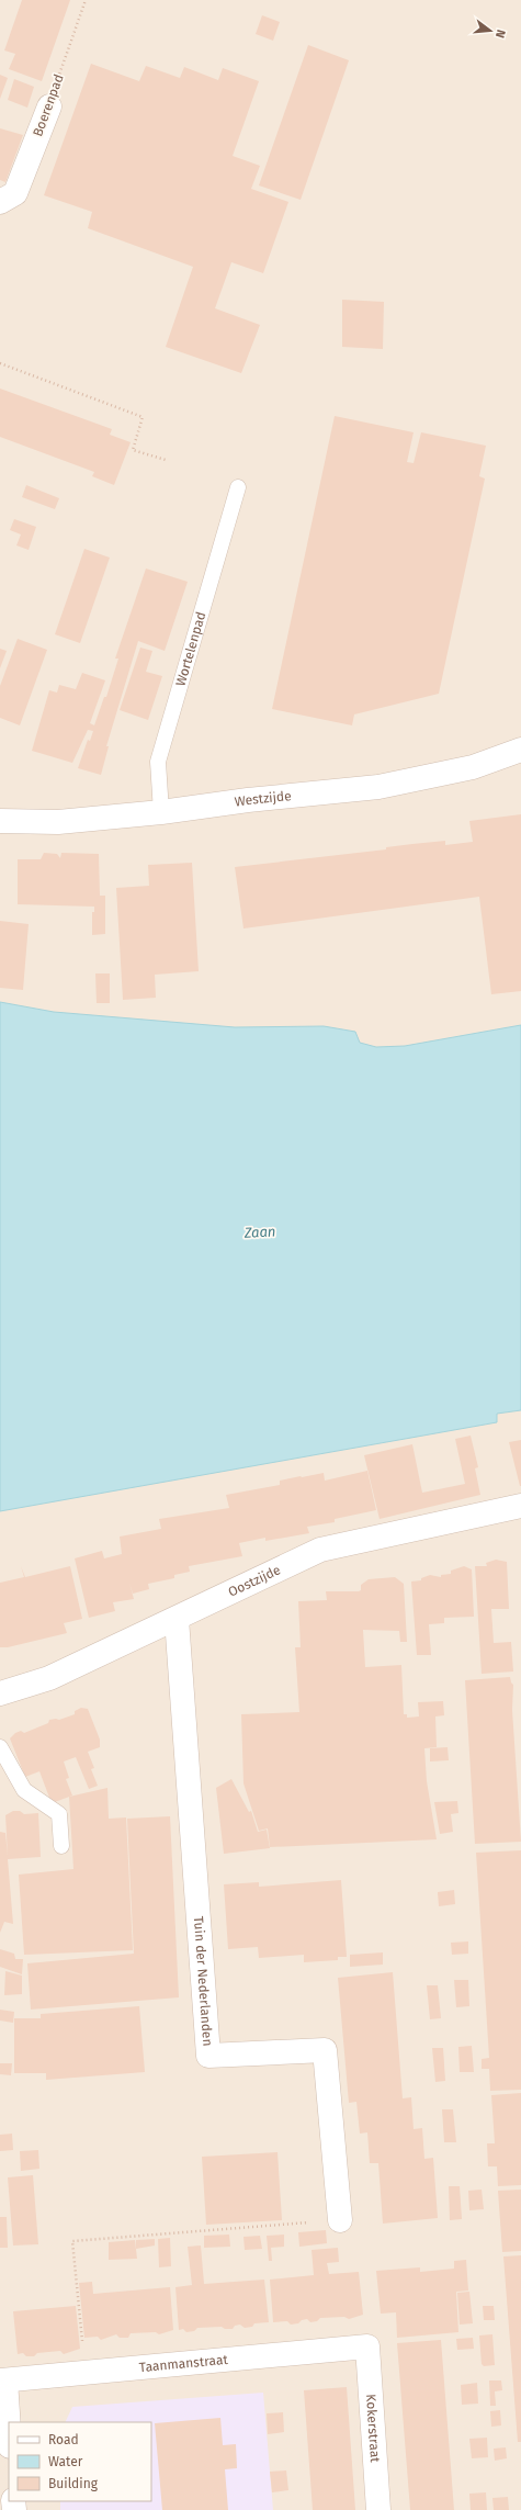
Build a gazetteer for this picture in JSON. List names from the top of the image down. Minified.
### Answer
{"streets":{"street":["Boerenpad","Westzijde","Oostzijde","Tuin der Nederlanden","Taanmanstraat","Kokerstraat"],"lane":["Wortelenpad"]},"crossings":[["Wortelenpad","Westzijde"],["Oostzijde","Tuin der Nederlanden"],["Taanmanstraat","Kokerstraat"]],"water":["Zaan"],"legend":["Road","Water","Building"],"north":"right"}
